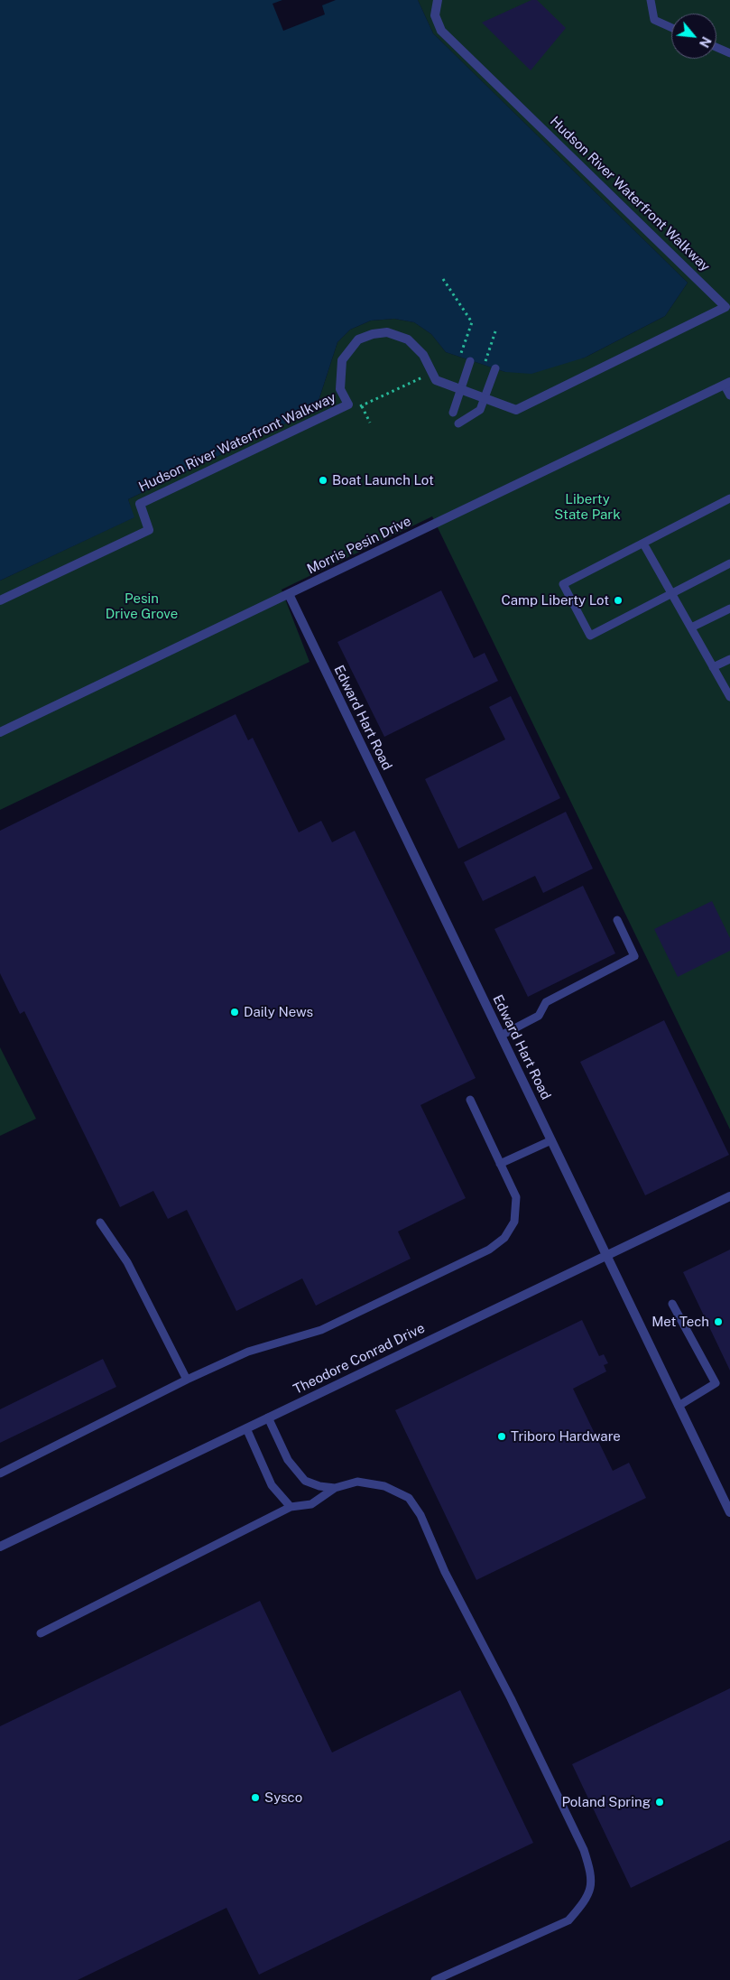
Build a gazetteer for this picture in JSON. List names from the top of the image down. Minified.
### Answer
{"streets":{"street":["Hudson River Waterfront Walkway","Morris Pesin Drive","Edward Hart Road","Theodore Conrad Drive"]},"crossings":[["Morris Pesin Drive","Edward Hart Road"],["Edward Hart Road","Theodore Conrad Drive"]],"parks":["Liberty State Park","Pesin Drive Grove"],"places":["Boat Launch Lot","Camp Liberty Lot","Daily News","Met Tech","Triboro Hardware","Sysco","Poland Spring"],"north":"bottom right"}
